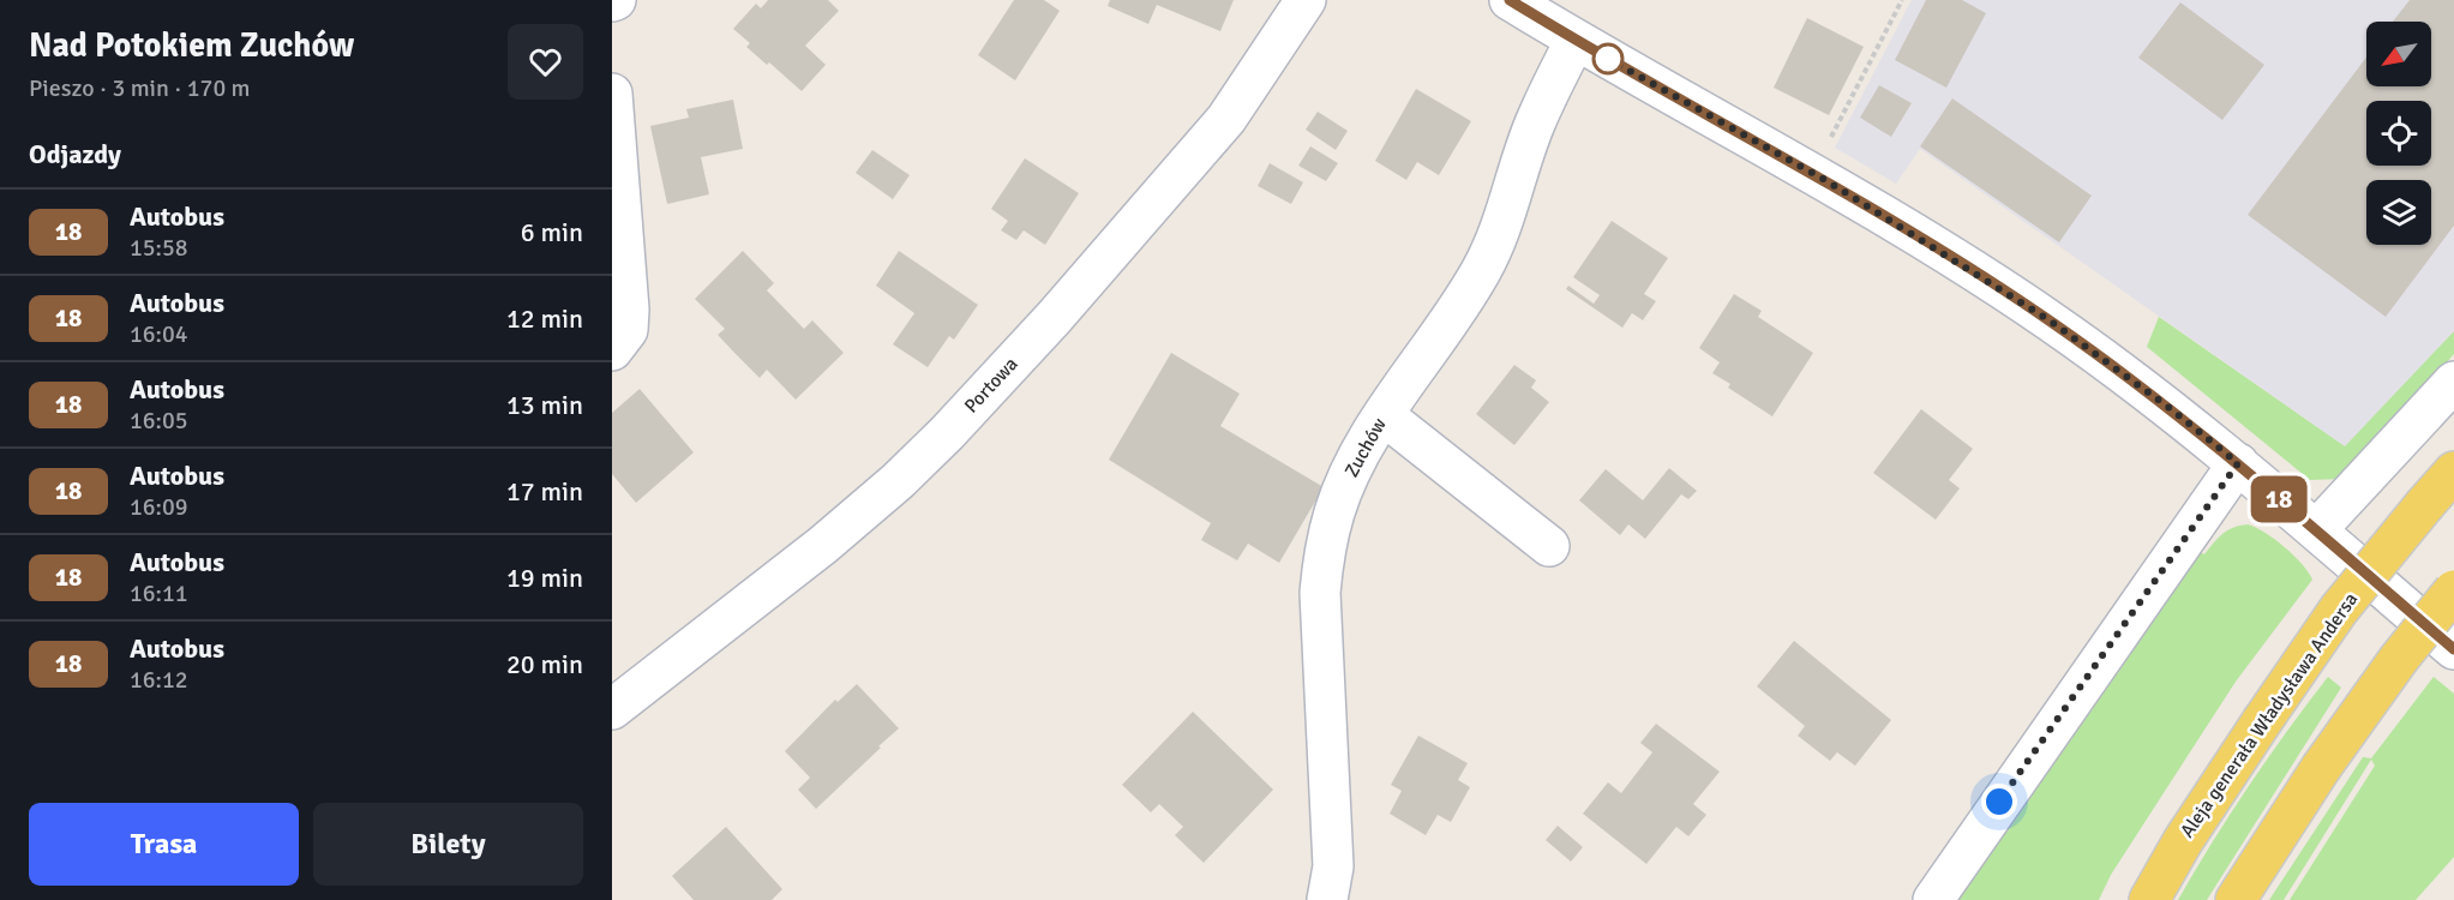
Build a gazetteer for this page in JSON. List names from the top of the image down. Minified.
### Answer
{"streets":{"main road":["Aleja generała Władysława Andersa"],"street":["Portowa","Zuchów"]},"lines":["bus line 18"],"north":"bottom left","page":{"heading":[["Nad Potokiem Zuchów","Pieszo · 3 min · 170 m"],"Odjazdy"],"on_map":"18","list":[{"mark":"18","name":"Autobus","note":"15:58","value":"6 min"},{"mark":"18","name":"Autobus","note":"16:04","value":"12 min"},{"mark":"18","name":"Autobus","note":"16:05","value":"13 min"},{"mark":"18","name":"Autobus","note":"16:09","value":"17 min"},{"mark":"18","name":"Autobus","note":"16:11","value":"19 min"},{"mark":"18","name":"Autobus","note":"16:12","value":"20 min"}],"buttons":["Trasa","Bilety"]}}
